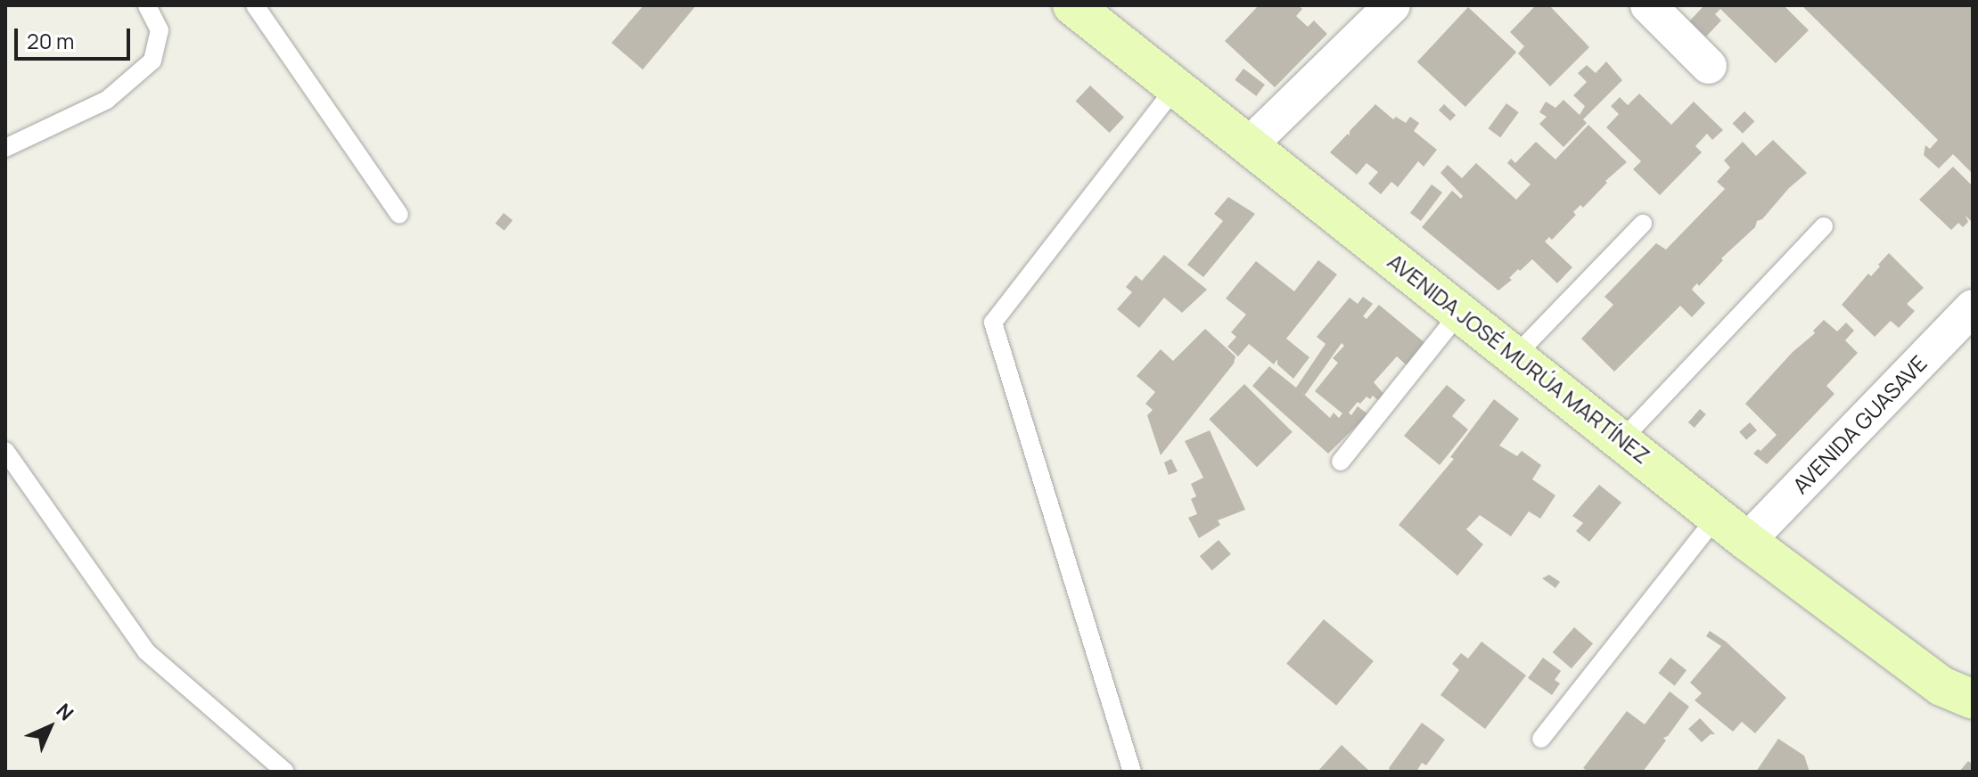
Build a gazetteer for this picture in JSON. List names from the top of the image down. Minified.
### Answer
{"streets":{"main road":["AVENIDA JOSÉ MURÚA MARTÍNEZ"],"street":["AVENIDA GUASAVE"]},"crossings":[["AVENIDA JOSÉ MURÚA MARTÍNEZ","AVENIDA GUASAVE"]],"scale_bar":"20 m","north":"top right"}
